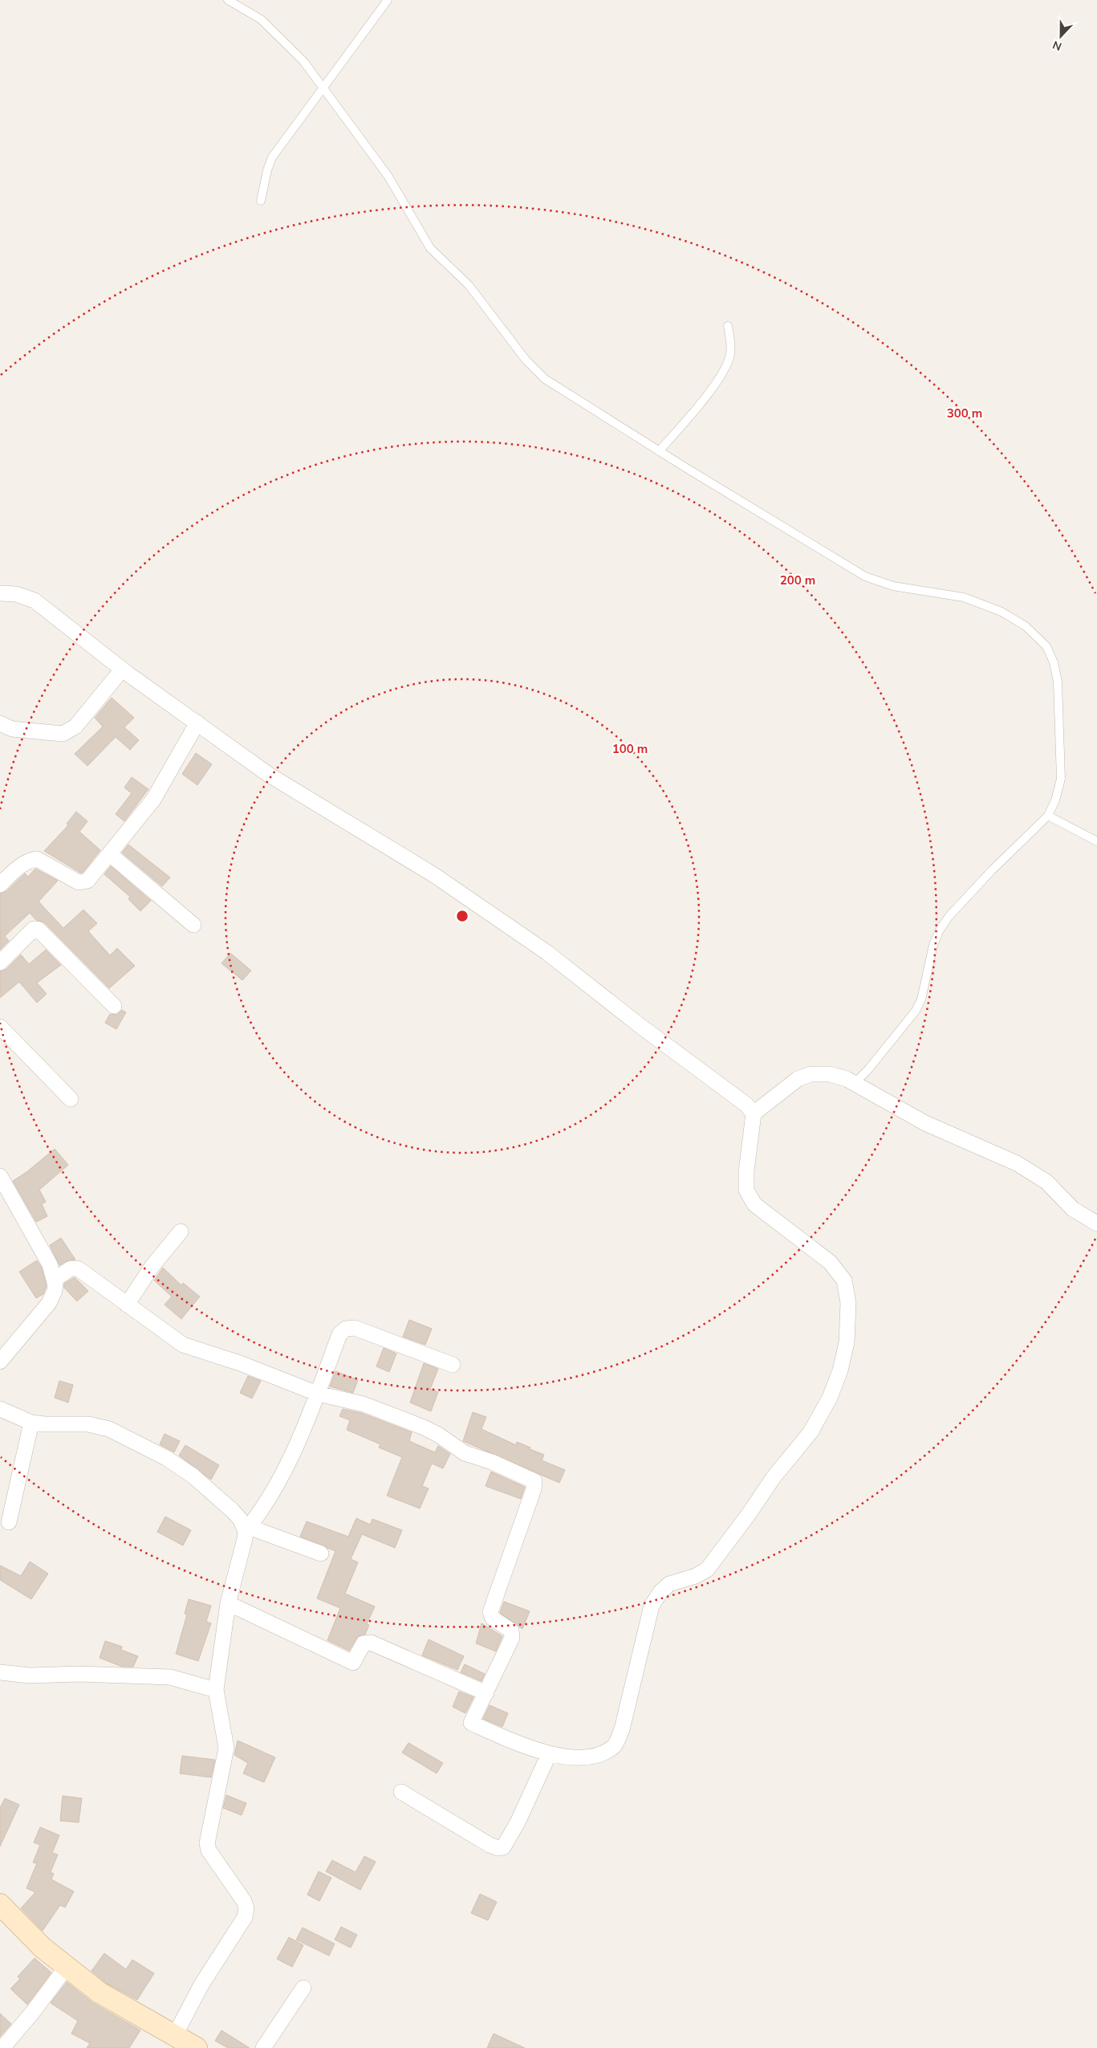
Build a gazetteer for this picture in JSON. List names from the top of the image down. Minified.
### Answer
{"north":"bottom","rings":["300 m","200 m","100 m"]}
